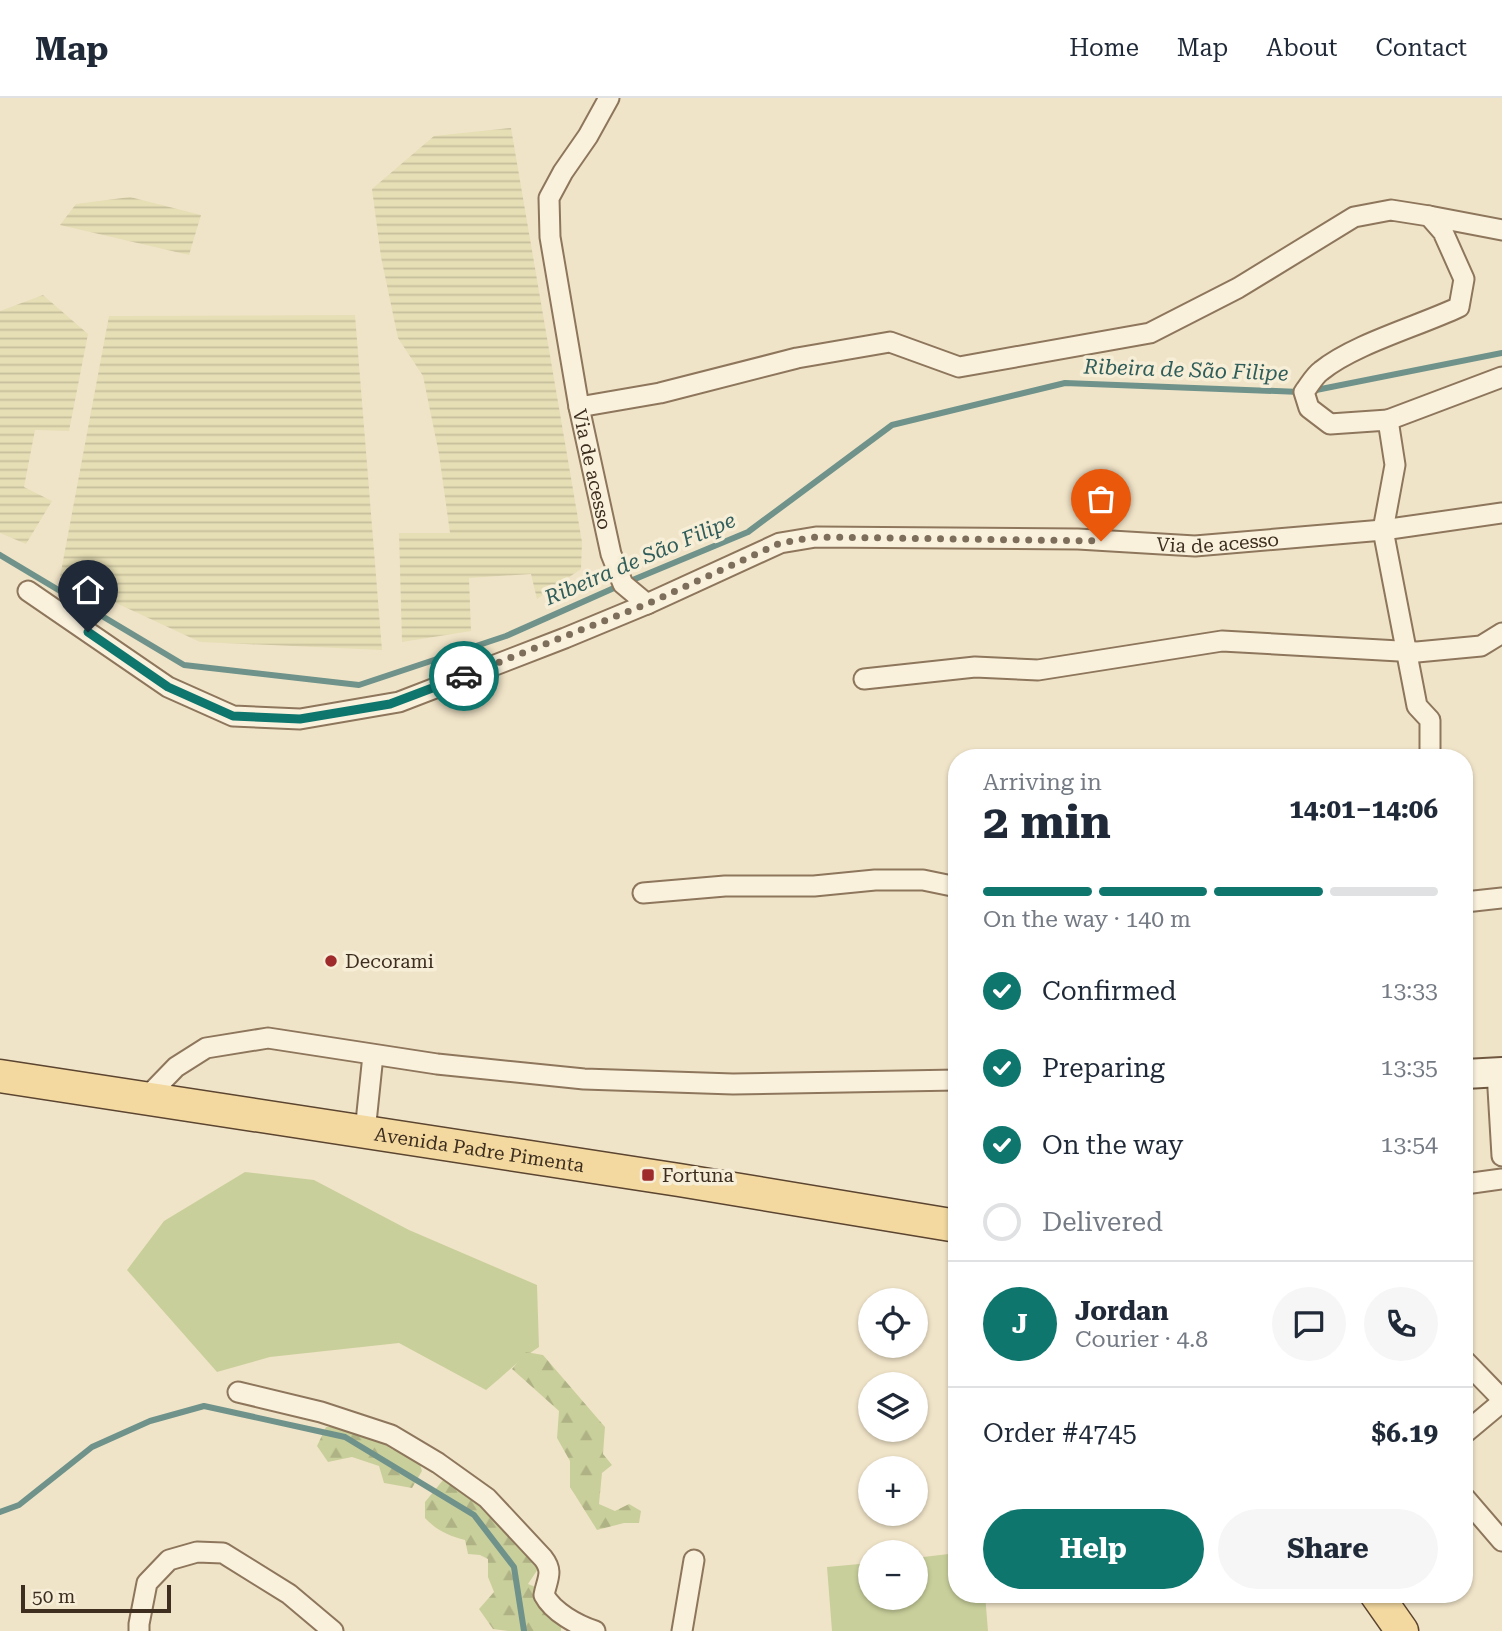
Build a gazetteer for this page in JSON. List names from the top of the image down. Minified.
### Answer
{"streets":{"main road":["Avenida Padre Pimenta"],"street":["Via de acesso"]},"water":["Ribeira de São Filipe"],"places":{"other":["Decorami"],"transit":["Fortuna"]},"scale_bar":"50 m","page":{"header":"Map","nav":["Home","Map","About","Contact"],"heading":["2 min","Arriving in","14:01–14:06"],"panel":["Jordan","Courier · 4.8","Order #4745","$6.19"],"bar":"On the way · 140 m","list":[["Confirmed","13:33"],["Preparing","13:35"],["On the way","13:54"],"Delivered"],"round":"J","map_buttons":["+","−"],"buttons":["Help","Share"],"scale":"50 m"}}
